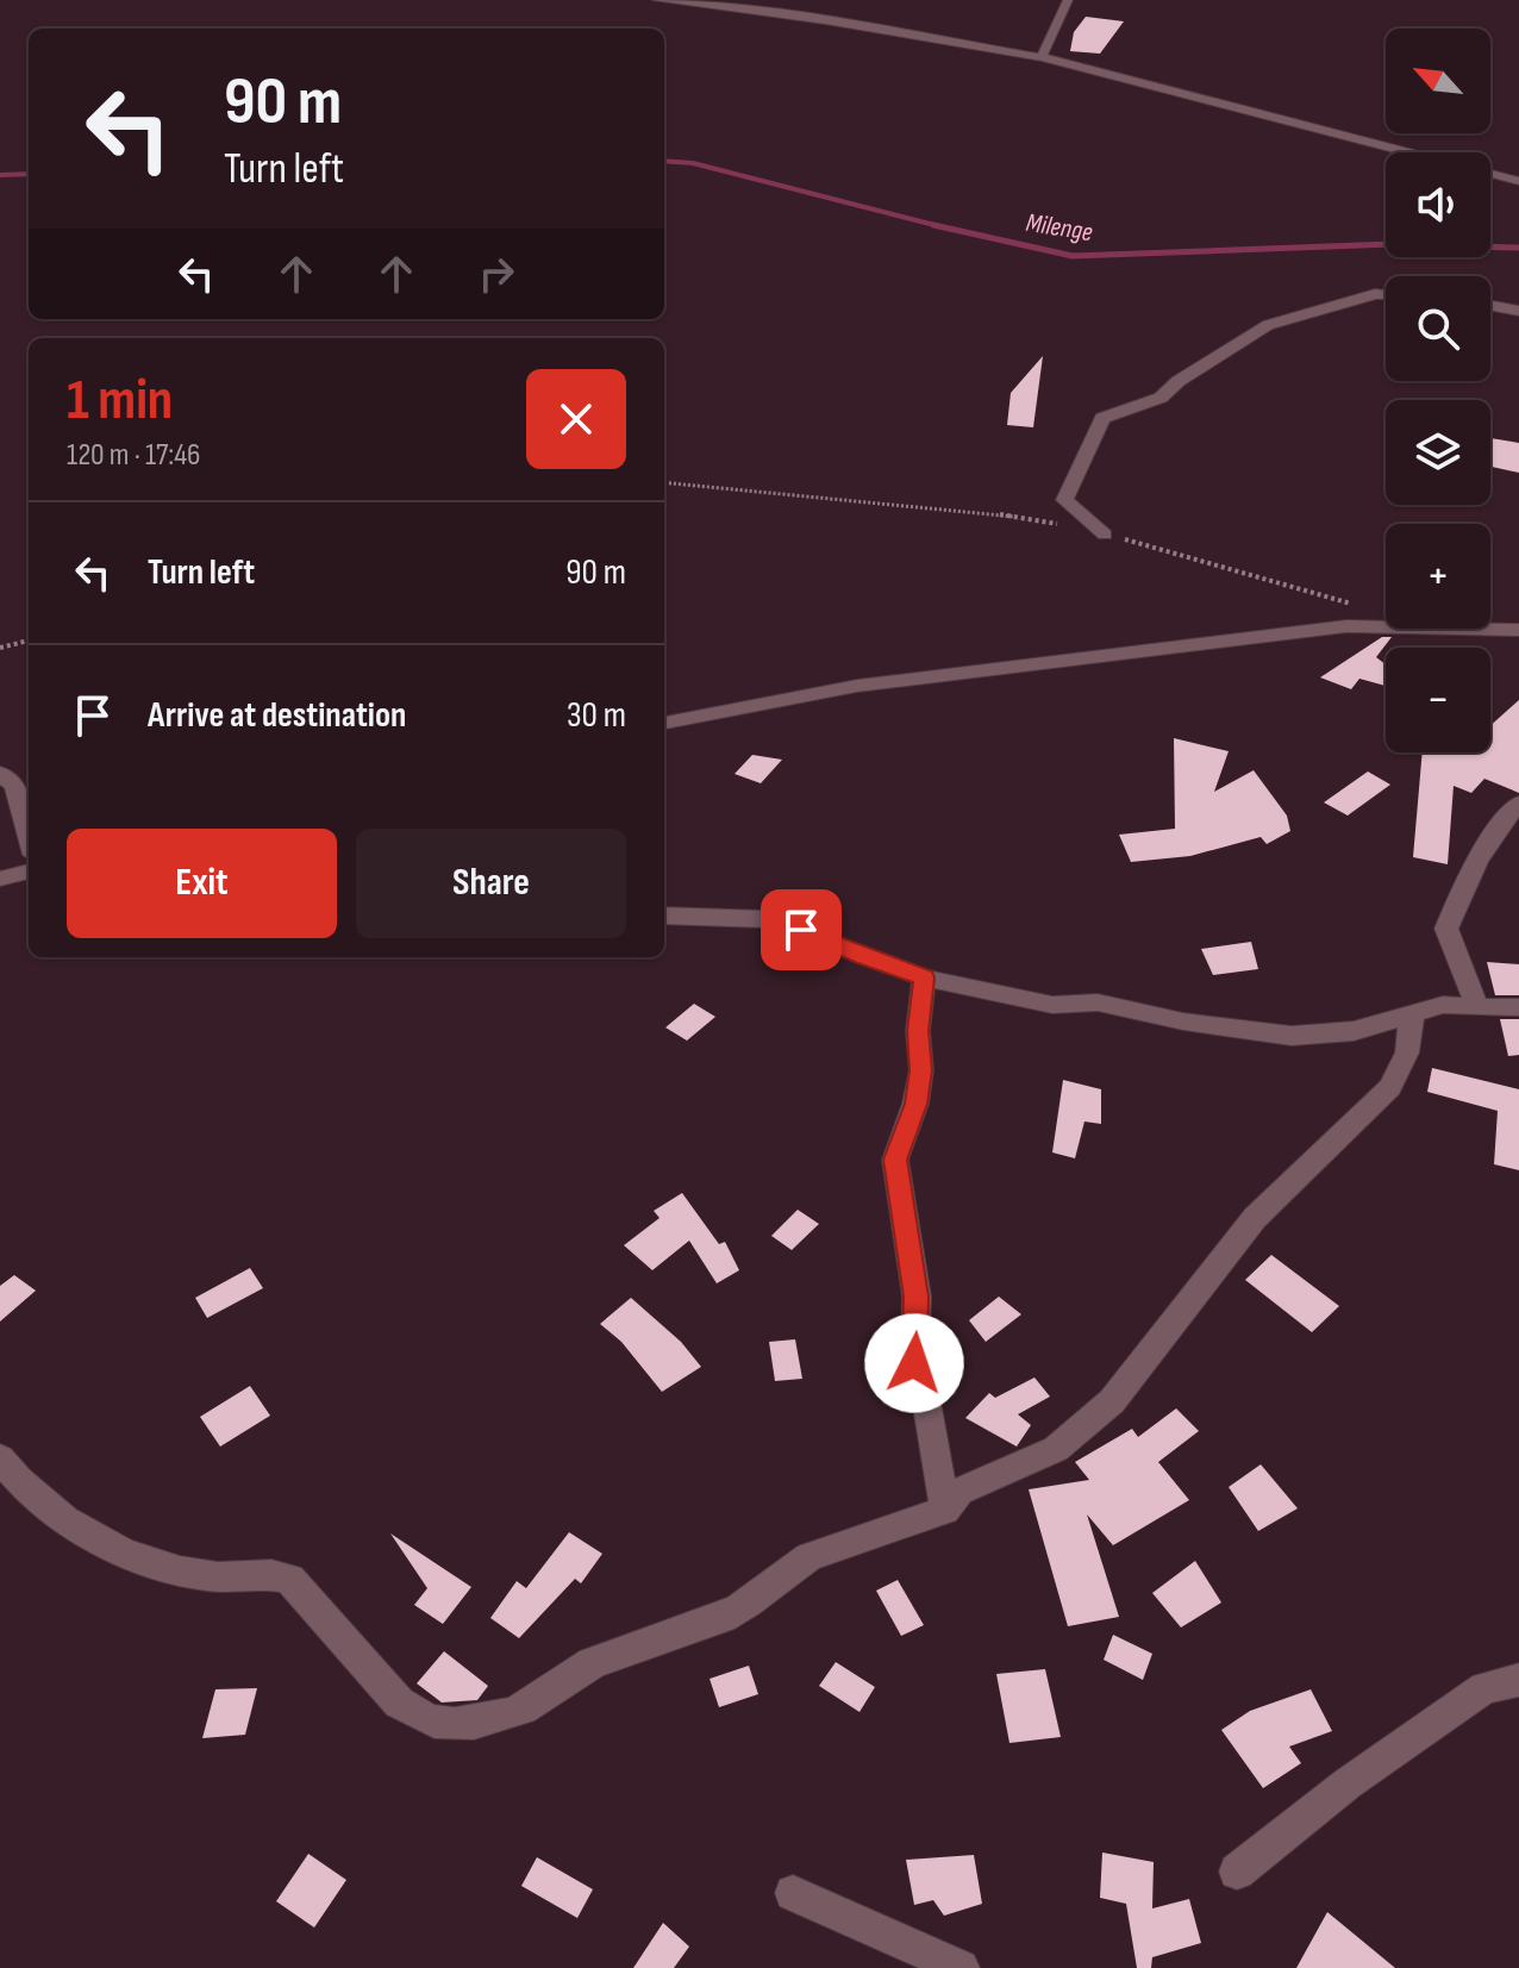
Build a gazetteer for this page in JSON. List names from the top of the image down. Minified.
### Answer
{"water":["Milenge"],"north":"top left","page":{"map_buttons":["+","−"],"turn":["90 m","Turn left"],"heading":["1 min","120 m · 17:46"],"list":[{"name":"Turn left","value":"90 m"},{"name":"Arrive at destination","value":"30 m"}],"buttons":["Exit","Share"]}}
